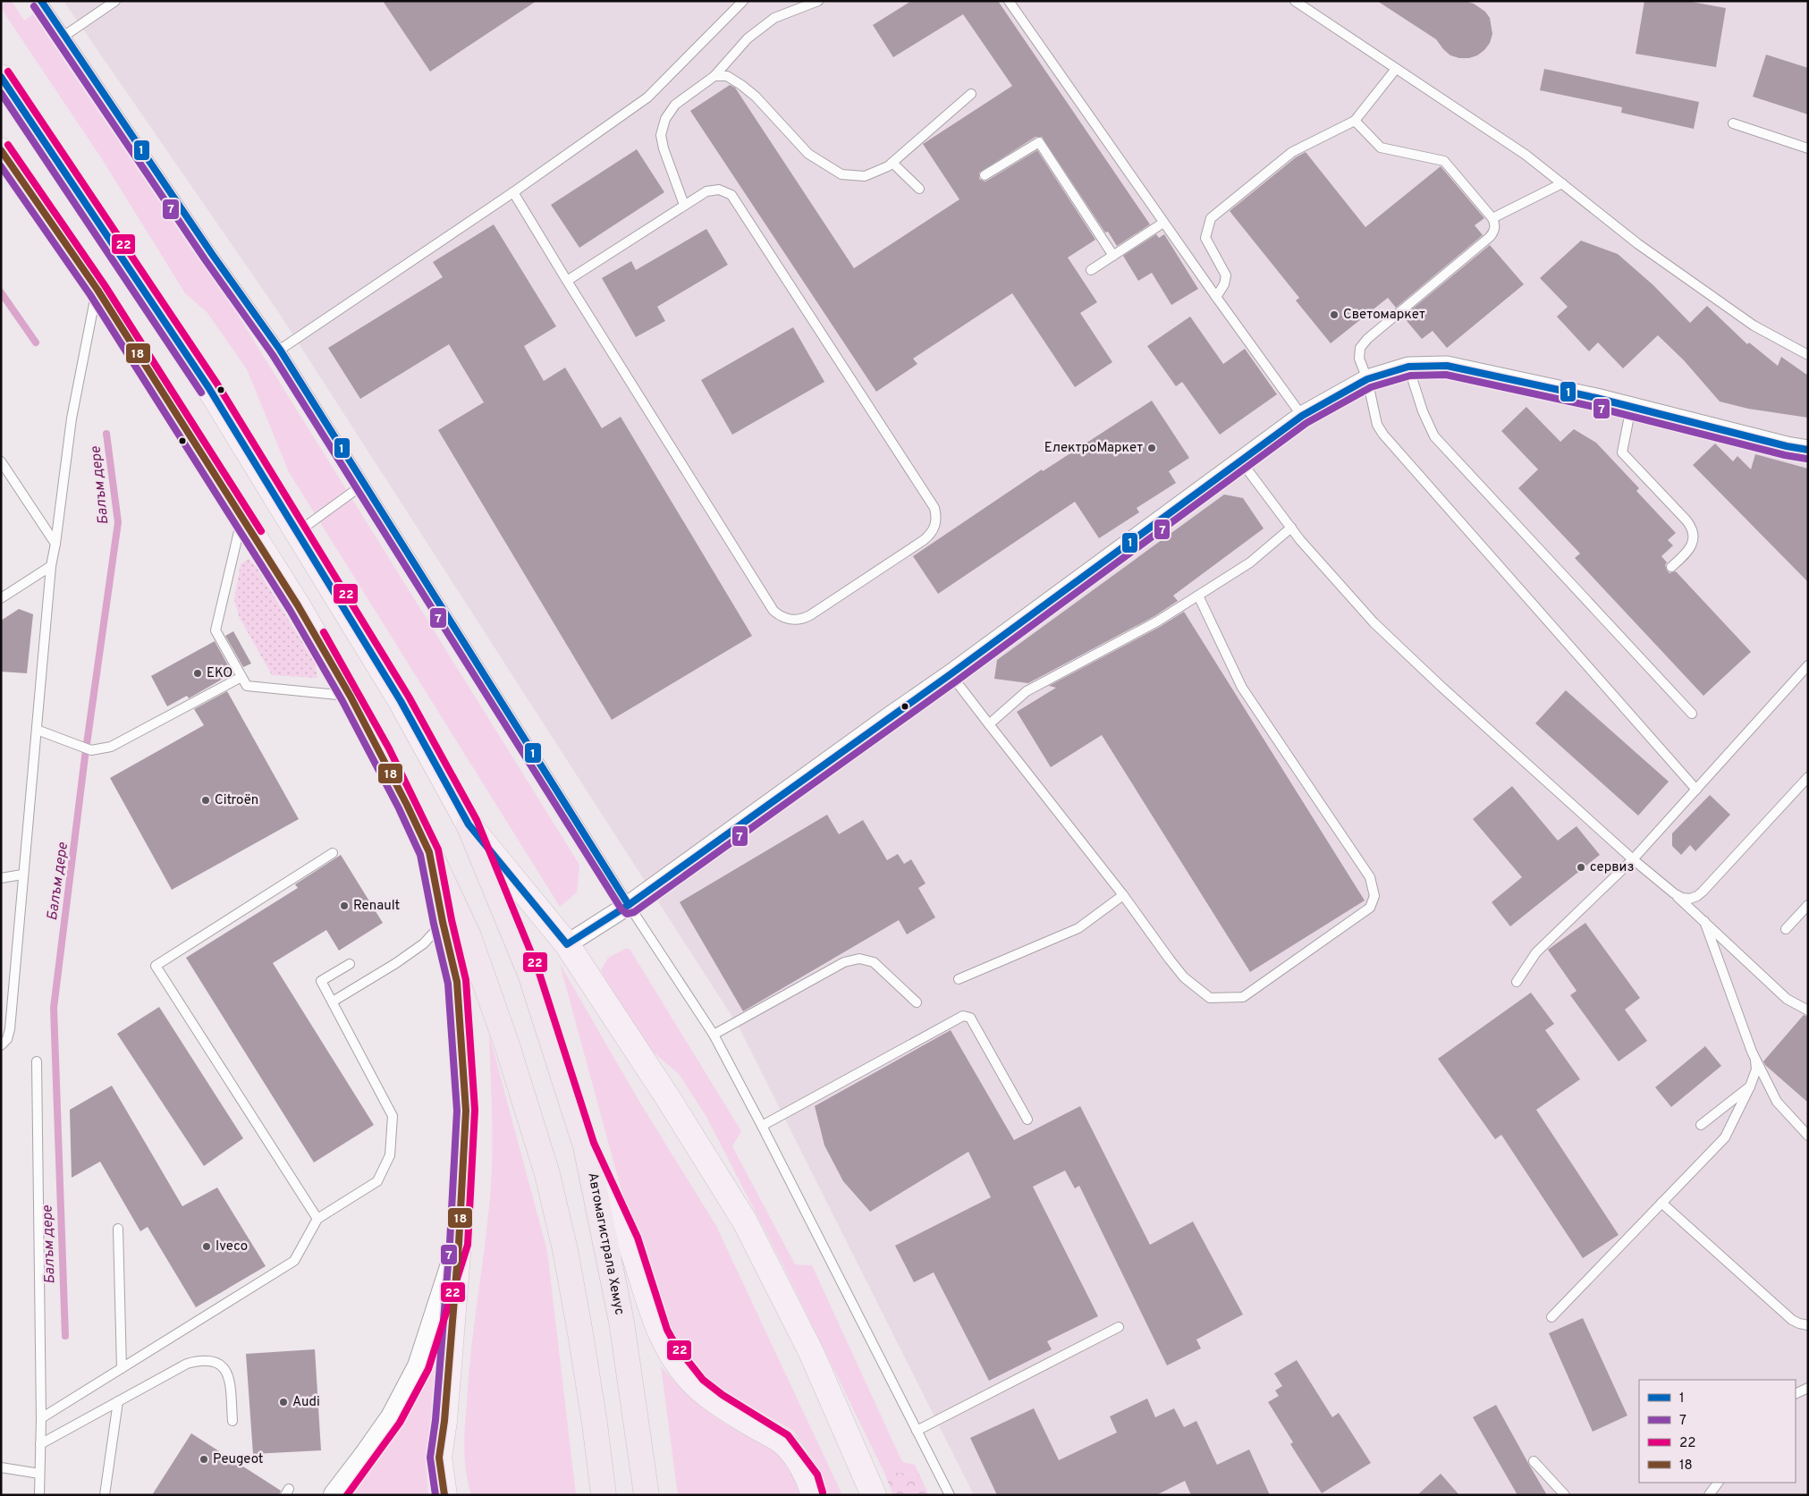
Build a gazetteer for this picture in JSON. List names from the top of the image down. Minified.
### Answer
{"streets":{"highway":["Автомагистрала Хемус"]},"water":["Балъм дере"],"places":["Светомаркет","ЕлектроМаркет","EKO","Citroën","сервиз","Renault","Iveco","Audi","Peugeot"],"lines":["transit line 1","transit line 7","transit line 22","transit line 18"],"legend":["1","7","22","18"]}
